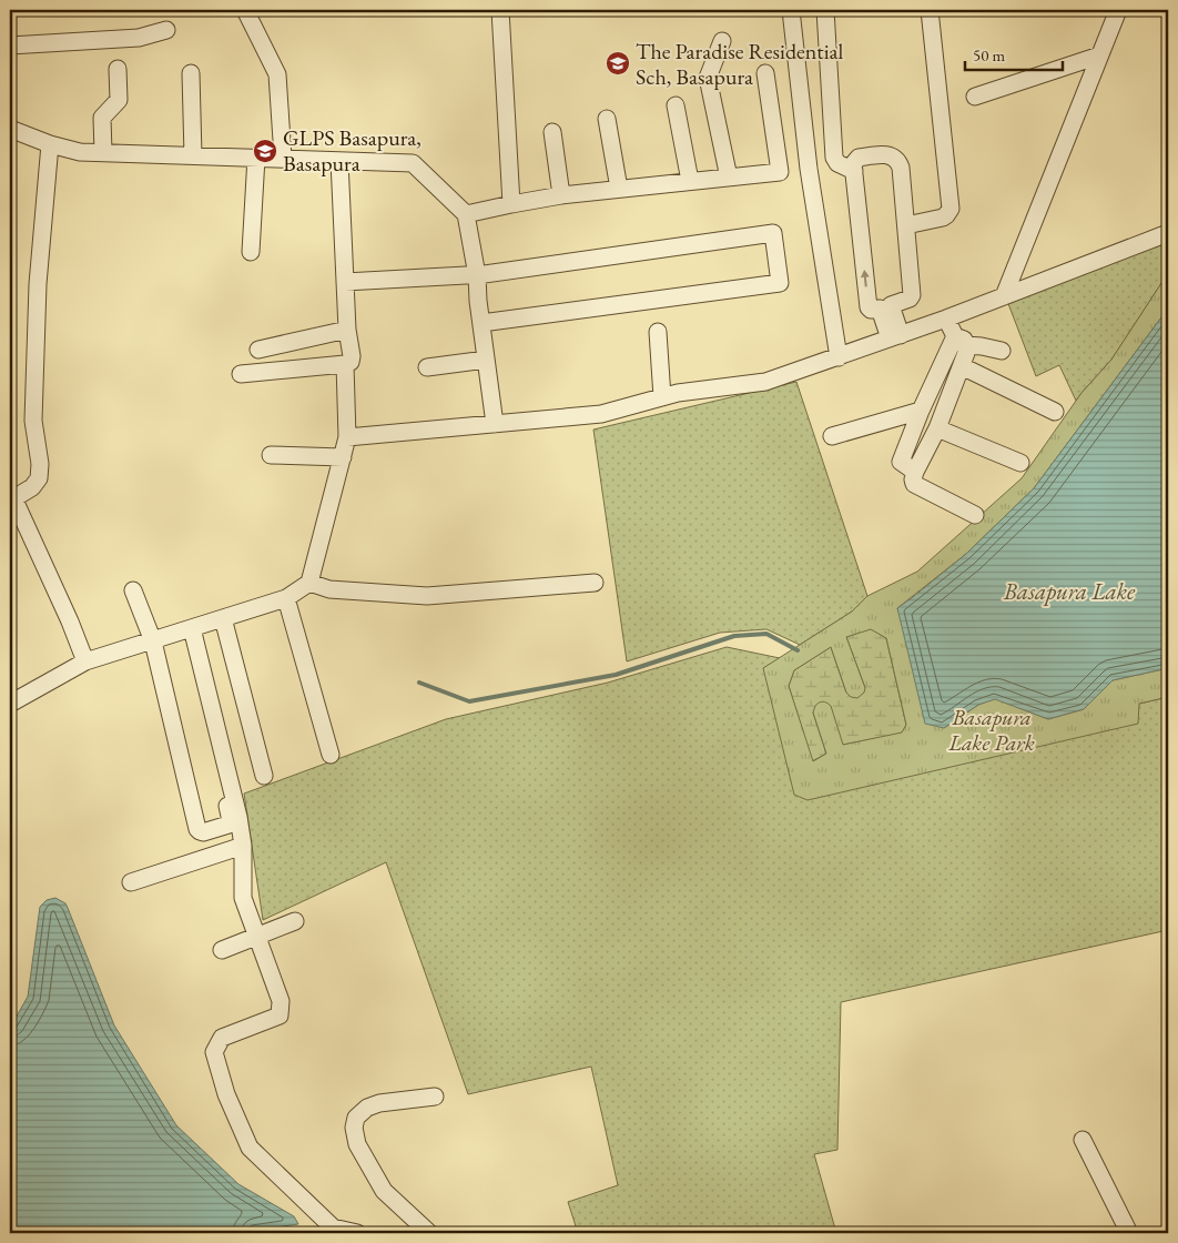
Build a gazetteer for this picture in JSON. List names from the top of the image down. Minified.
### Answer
{"water":["Basapura Lake"],"parks":["Basapura Lake Park"],"places":{"school or university":["The Paradise Residential Sch, Basapura","GLPS Basapura, Basapura"]},"scale_bar":"50 m"}
